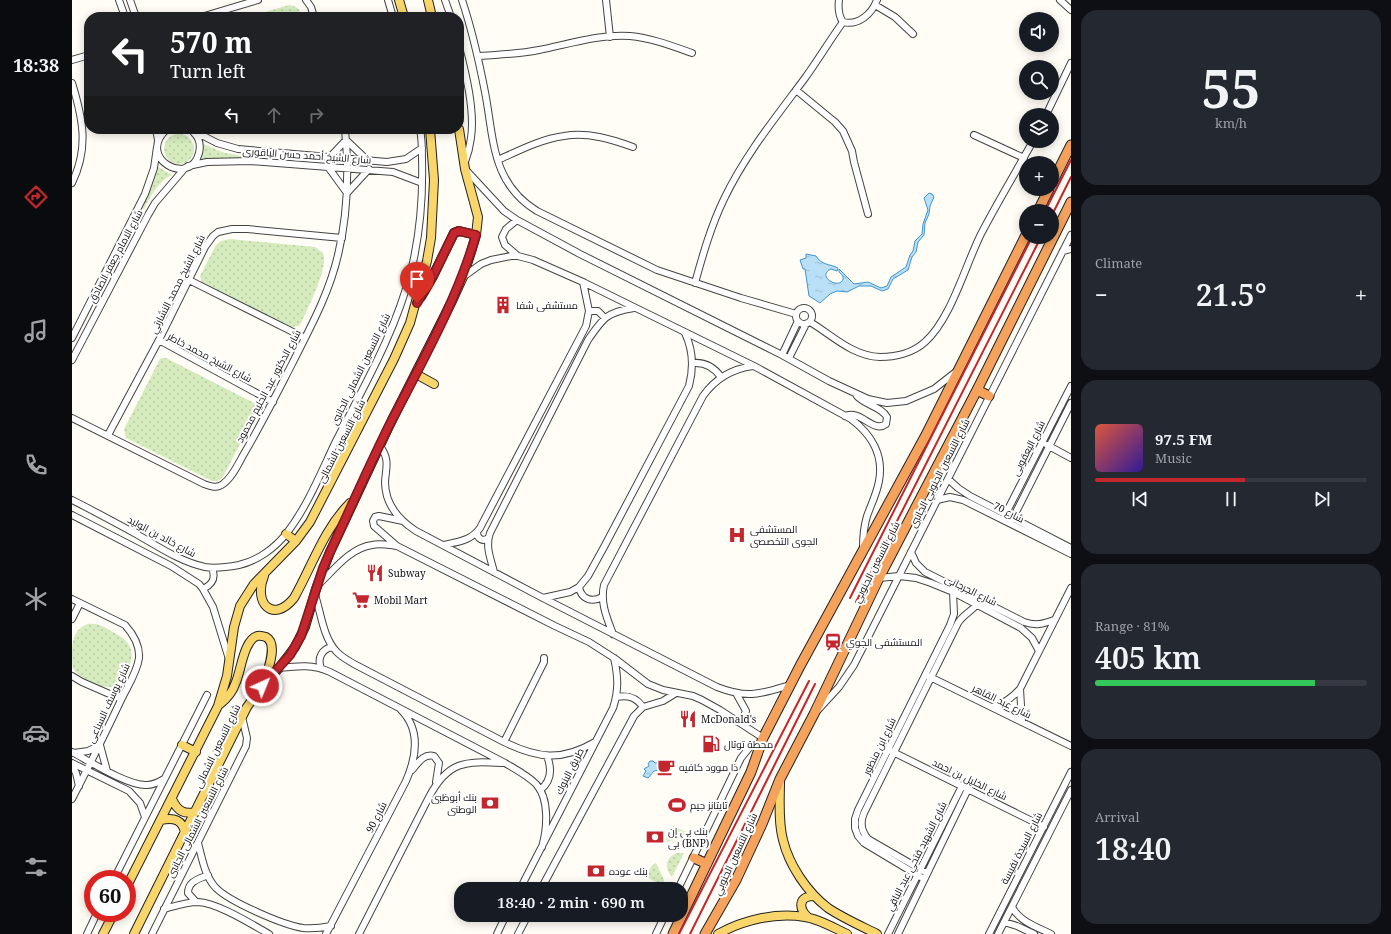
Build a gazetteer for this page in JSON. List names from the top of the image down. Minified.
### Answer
{"streets":{"highway":["شارع التسعين الجنوبي"],"main road":["شارع التسعين الشمالى"],"street":["شارع الشيخ أحمد حسن الباقورى","شارع الامام جعفر الصادق","شارع الشيخ محمد النشارتي","شارع الشيخ محمد خاطر","شارع التسعين الشمالى الجانبى","شارع الدكتور عبد الحليم محمود","شارع اليعقوبى","شارع التسعين الجنوبي الجانبى","شارع 70","شارع خالد بن الوليد","شارع الجرجانى","شارع عبد القاهر","شارع يوسف السباعى","شارع ابن منظور","طريق البنوك","شارع الخليل بن احمد","شارع 90","شارع السيدة نفيسة","شارع الشهيد فتحي عبد الباقي"]},"crossings":[["شارع الشيخ أحمد حسن الباقورى","شارع الامام جعفر الصادق"],["شارع الشيخ أحمد حسن الباقورى","شارع التسعين الشمالى الجانبى"],["شارع الشيخ أحمد حسن الباقورى","شارع الدكتور عبد الحليم محمود"],["شارع الشيخ محمد النشارتي","شارع الشيخ محمد خاطر"],["شارع الشيخ محمد النشارتي","شارع الدكتور عبد الحليم محمود"],["شارع الشيخ محمد خاطر","شارع الدكتور عبد الحليم محمود"],["شارع التسعين الشمالى الجانبى","شارع التسعين الشمالى"],["شارع التسعين الشمالى الجانبى","شارع خالد بن الوليد"],["شارع اليعقوبى","شارع 70"],["شارع التسعين الجنوبي الجانبى","شارع 70"],["شارع التسعين الجنوبي الجانبى","شارع التسعين الجنوبي"],["شارع التسعين الجنوبي الجانبى","شارع الجرجانى"],["شارع التسعين الجنوبي","شارع الجرجانى"],["شارع الجرجانى","شارع عبد القاهر"],["شارع الجرجانى","شارع ابن منظور"],["شارع عبد القاهر","شارع ابن منظور"],["شارع ابن منظور","شارع الخليل بن احمد"],["شارع ابن منظور","شارع الشهيد فتحي عبد الباقي"],["شارع الخليل بن احمد","شارع السيدة نفيسة"],["شارع الخليل بن احمد","شارع الشهيد فتحي عبد الباقي"]],"places":{"building":["مستشفى شفا"],"hospital":["المستشفى الجوى التخصصى"],"restaurant":["Subway","McDonald's"],"supermarket":["Mobil Mart"],"station":["المستشفى الجوي"],"fuel station":["محطة توتال"],"cafe":["ذا موود كافيه"],"bank":["بنك أبوظبى الوطنى","بنك بى إن بى (BNP)","بنك عوده"],"sports":["تايتانز جيم"]},"page":{"tabs":"18:38","tile":[["55","km/h"],"Climate",["Range · 81%","405 km"],["Arrival","18:40"]],"map_buttons":["+","−"],"turn":["570 m","Turn left"],"heat":["−","21.5°","+"],"song":["97.5 FM","Music"],"limit":"60","trip":"18:40 · 2 min · 690 m"}}
